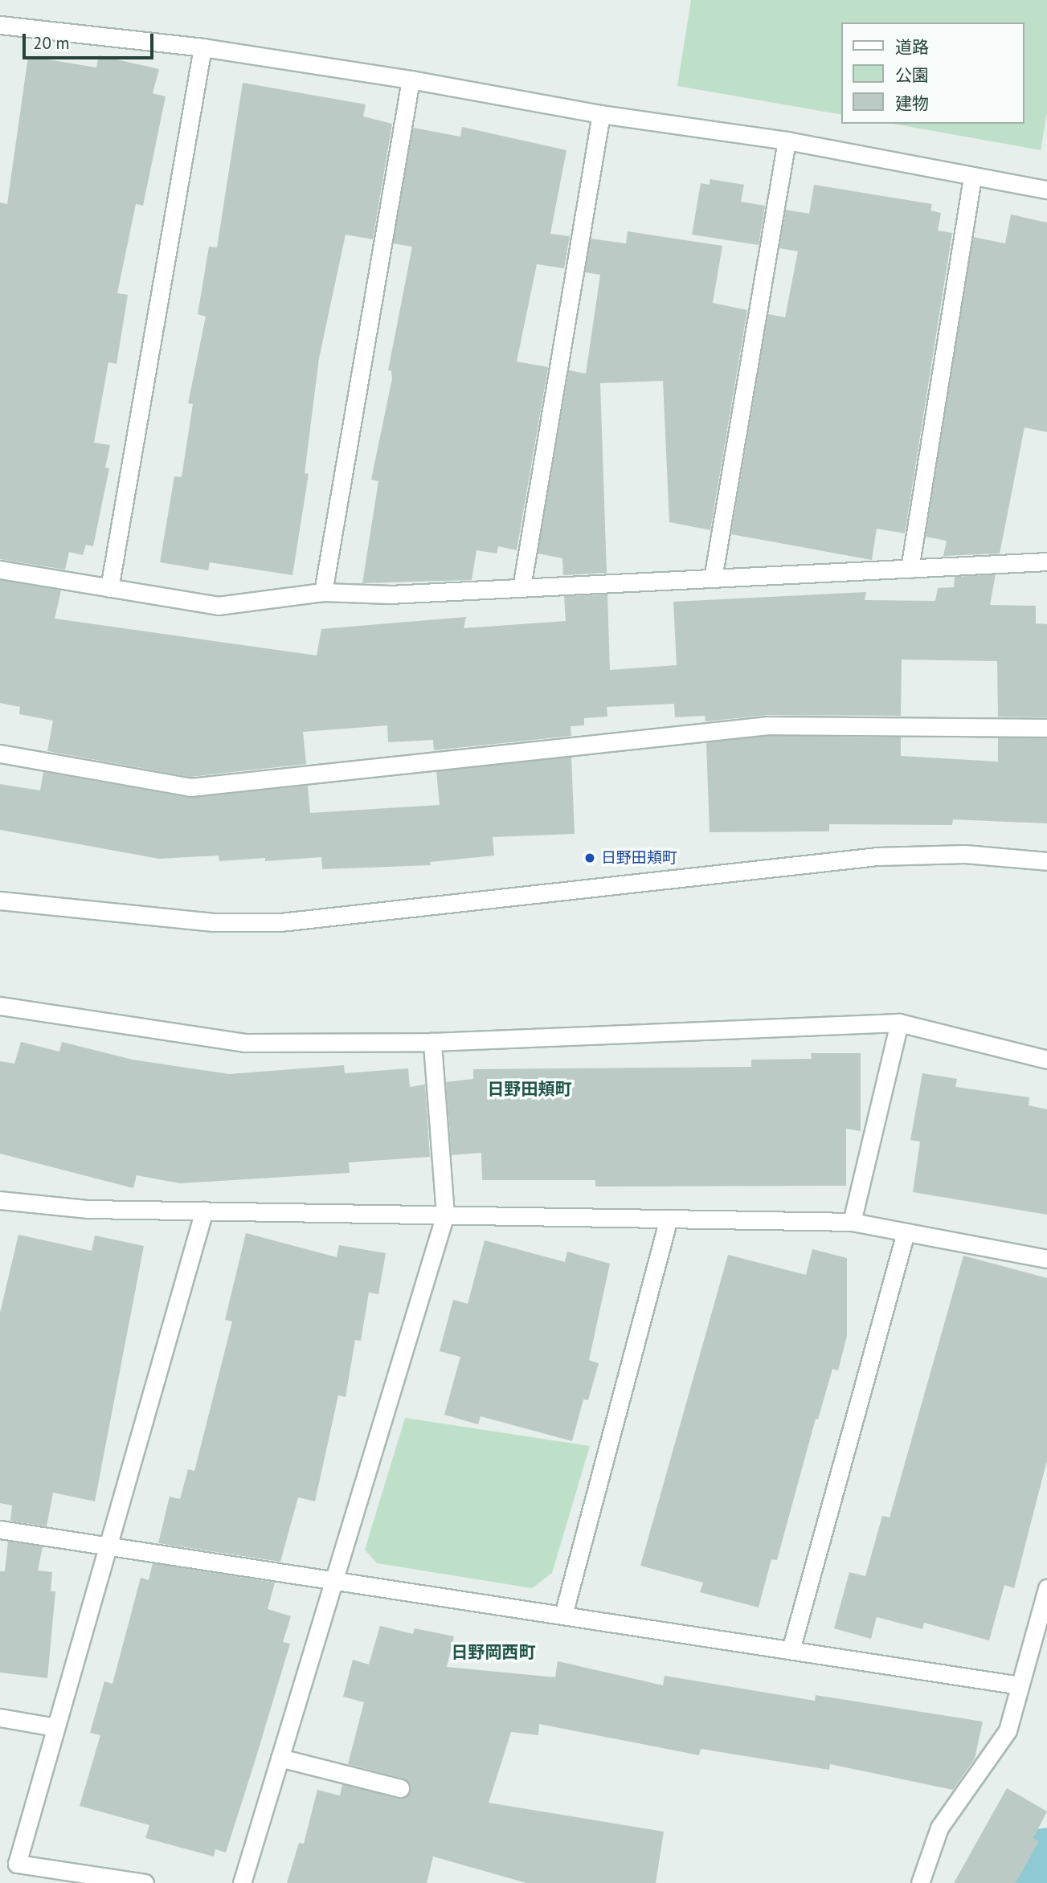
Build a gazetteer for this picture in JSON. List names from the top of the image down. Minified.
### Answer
{"districts":["日野田頬町","日野岡西町"],"places":["日野田頬町"],"legend":["道路","公園","建物"],"scale_bar":"20 m"}
